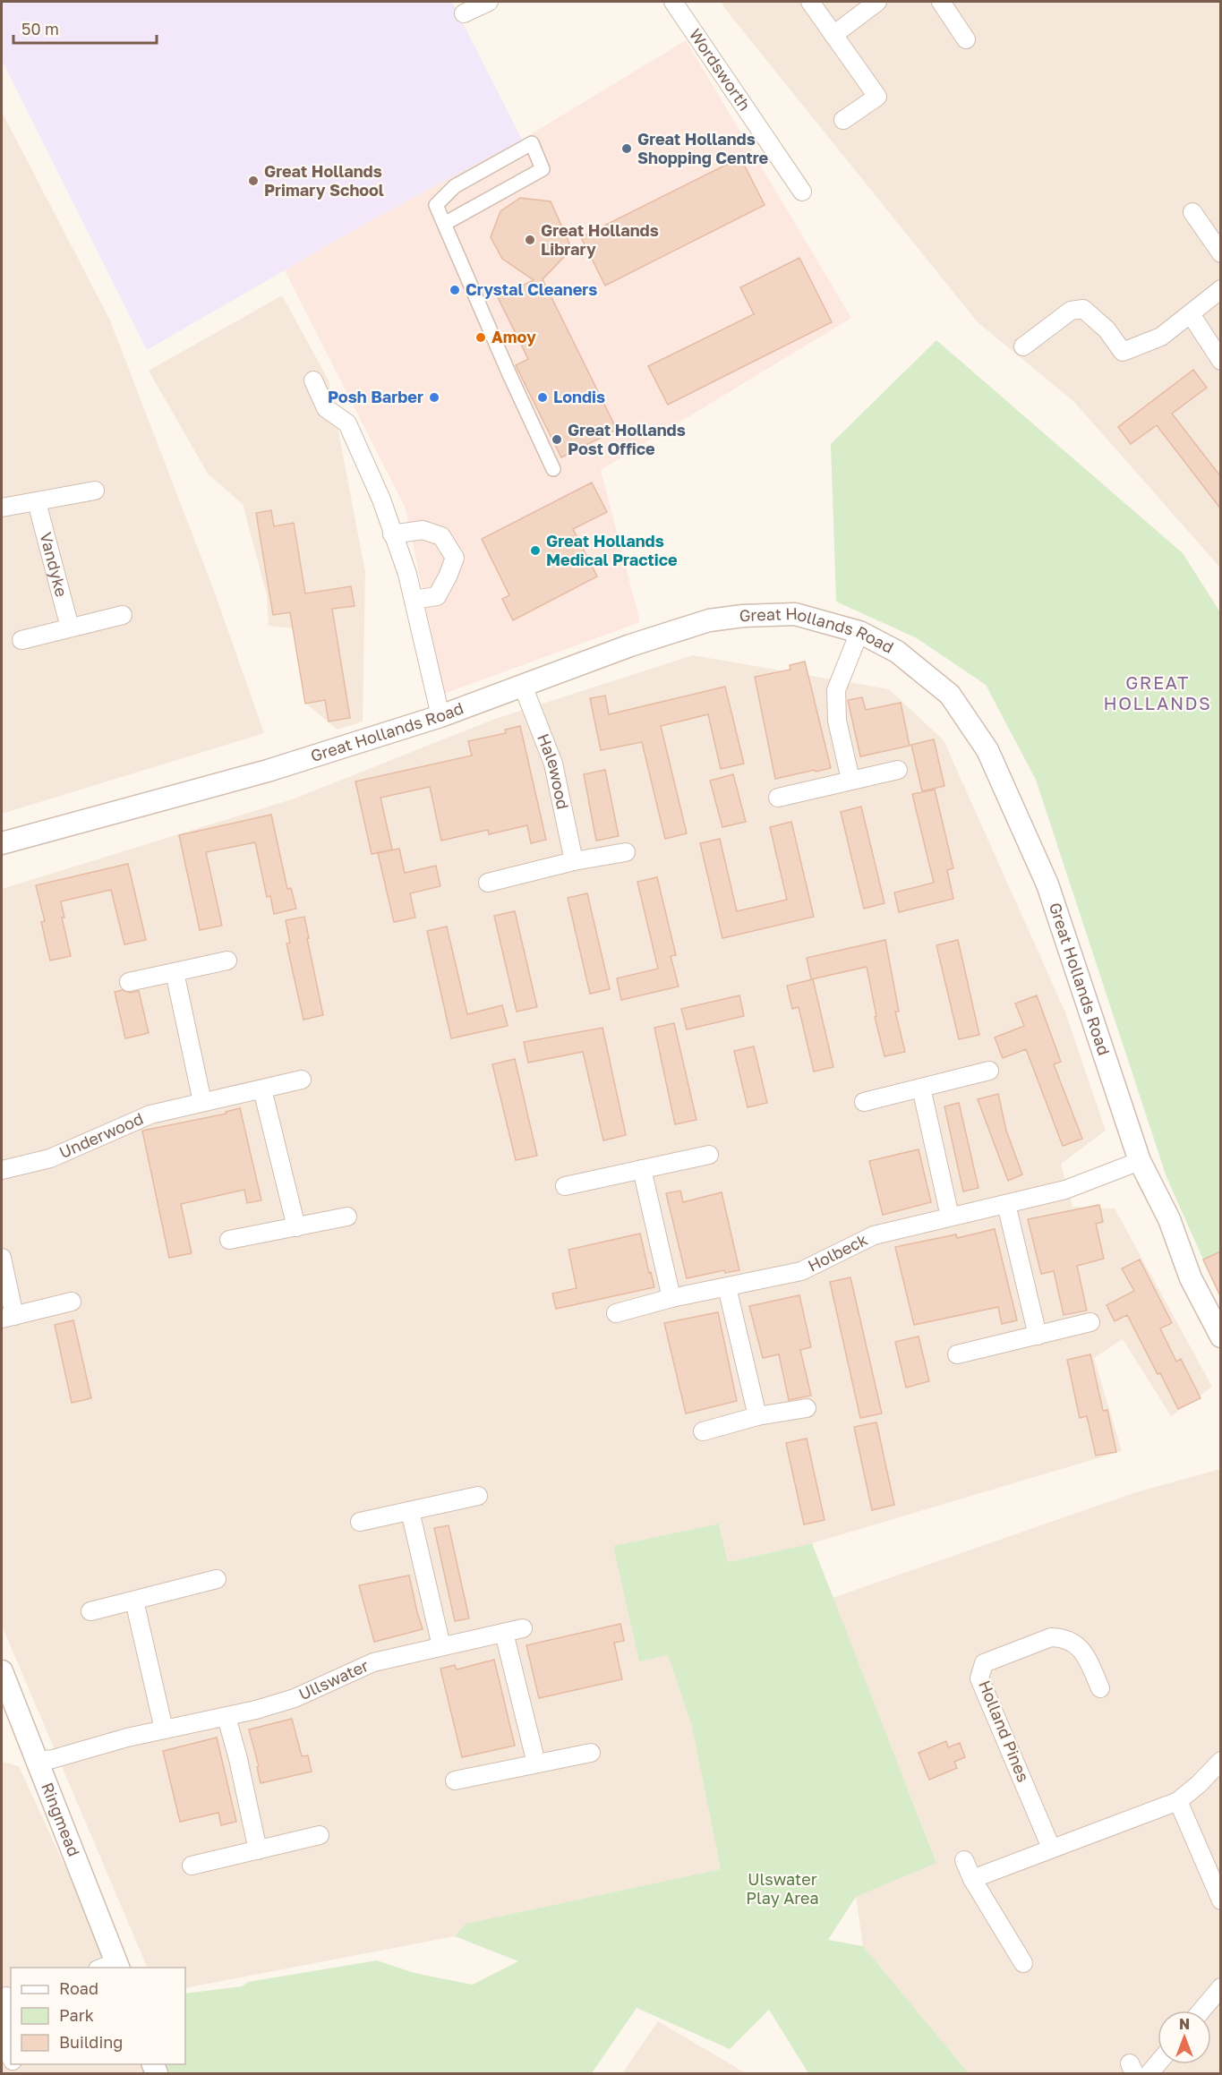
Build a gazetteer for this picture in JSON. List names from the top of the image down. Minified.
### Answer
{"streets":{"street":["Wordsworth","Vandyke","Great Hollands Road","Halewood","Underwood","Holbeck","Ullswater","Holland Pines","Ringmead"]},"crossings":[["Great Hollands Road","Halewood"],["Great Hollands Road","Holbeck"],["Ullswater","Ringmead"]],"districts":["GREAT HOLLANDS"],"parks":["Ulswater Play Area"],"places":["Great Hollands Shopping Centre","Great Hollands Primary School","Great Hollands Library","Crystal Cleaners","Amoy","Posh Barber","Londis","Great Hollands Post Office","Great Hollands Medical Practice"],"legend":["Road","Park","Building"],"scale_bar":"50 m","north":"top"}
